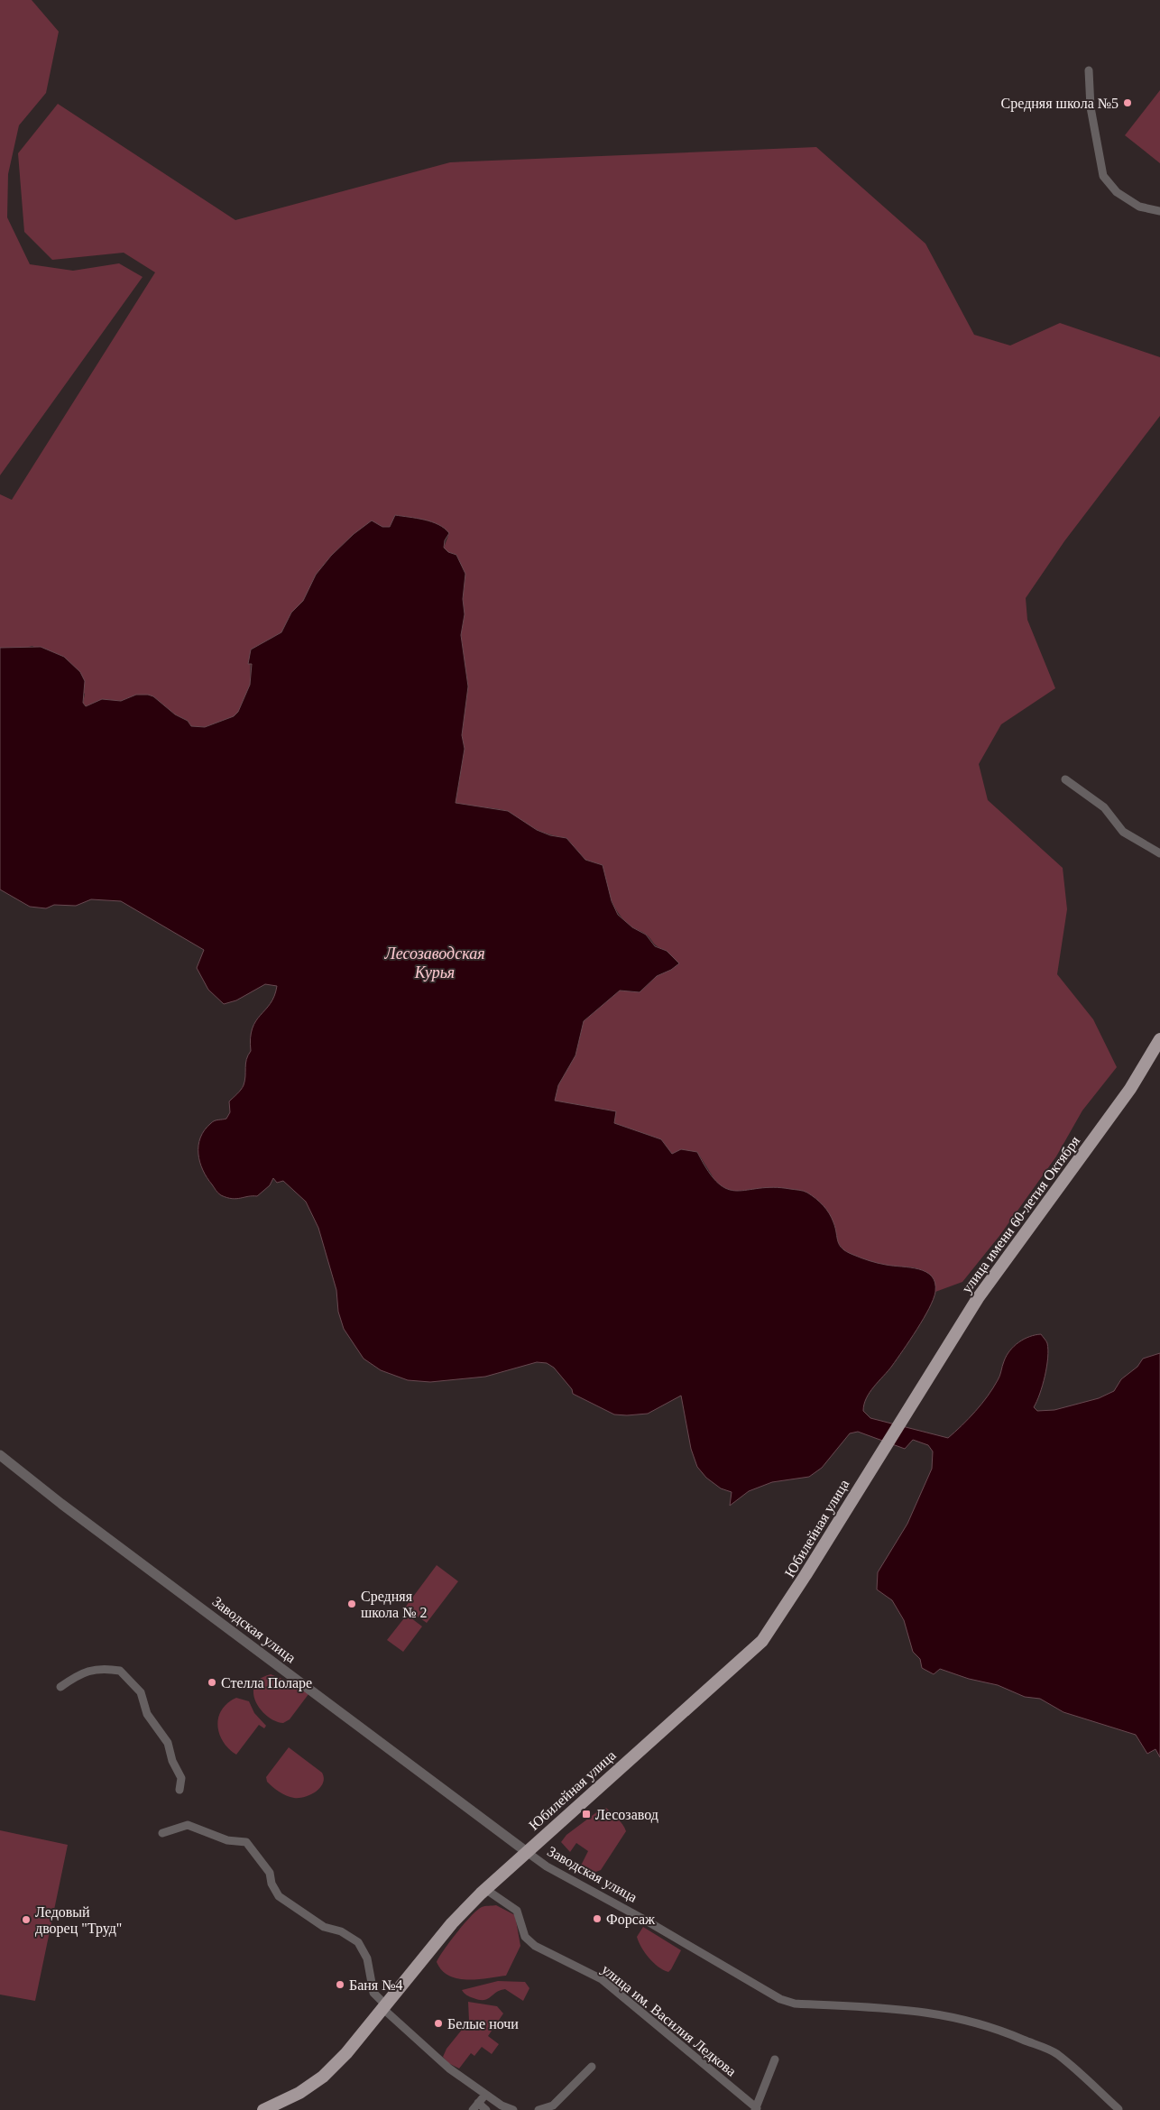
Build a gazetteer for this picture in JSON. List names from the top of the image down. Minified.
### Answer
{"streets":{"main road":["улица имени 60-летия Октября","Юбилейная улица"],"street":["Заводская улица","улица им. Василия Ледкова"]},"crossings":[["улица имени 60-летия Октября","Юбилейная улица"],["Юбилейная улица","Заводская улица"],["Юбилейная улица","улица им. Василия Ледкова"]],"water":["Лесозаводская Курья"],"places":{"other":["Средняя школа №5","Средняя школа № 2","Стелла Поларе","Форсаж","Ледовый дворец \"Труд\"","Баня №4","Белые ночи"],"transit":["Лесозавод"]}}
